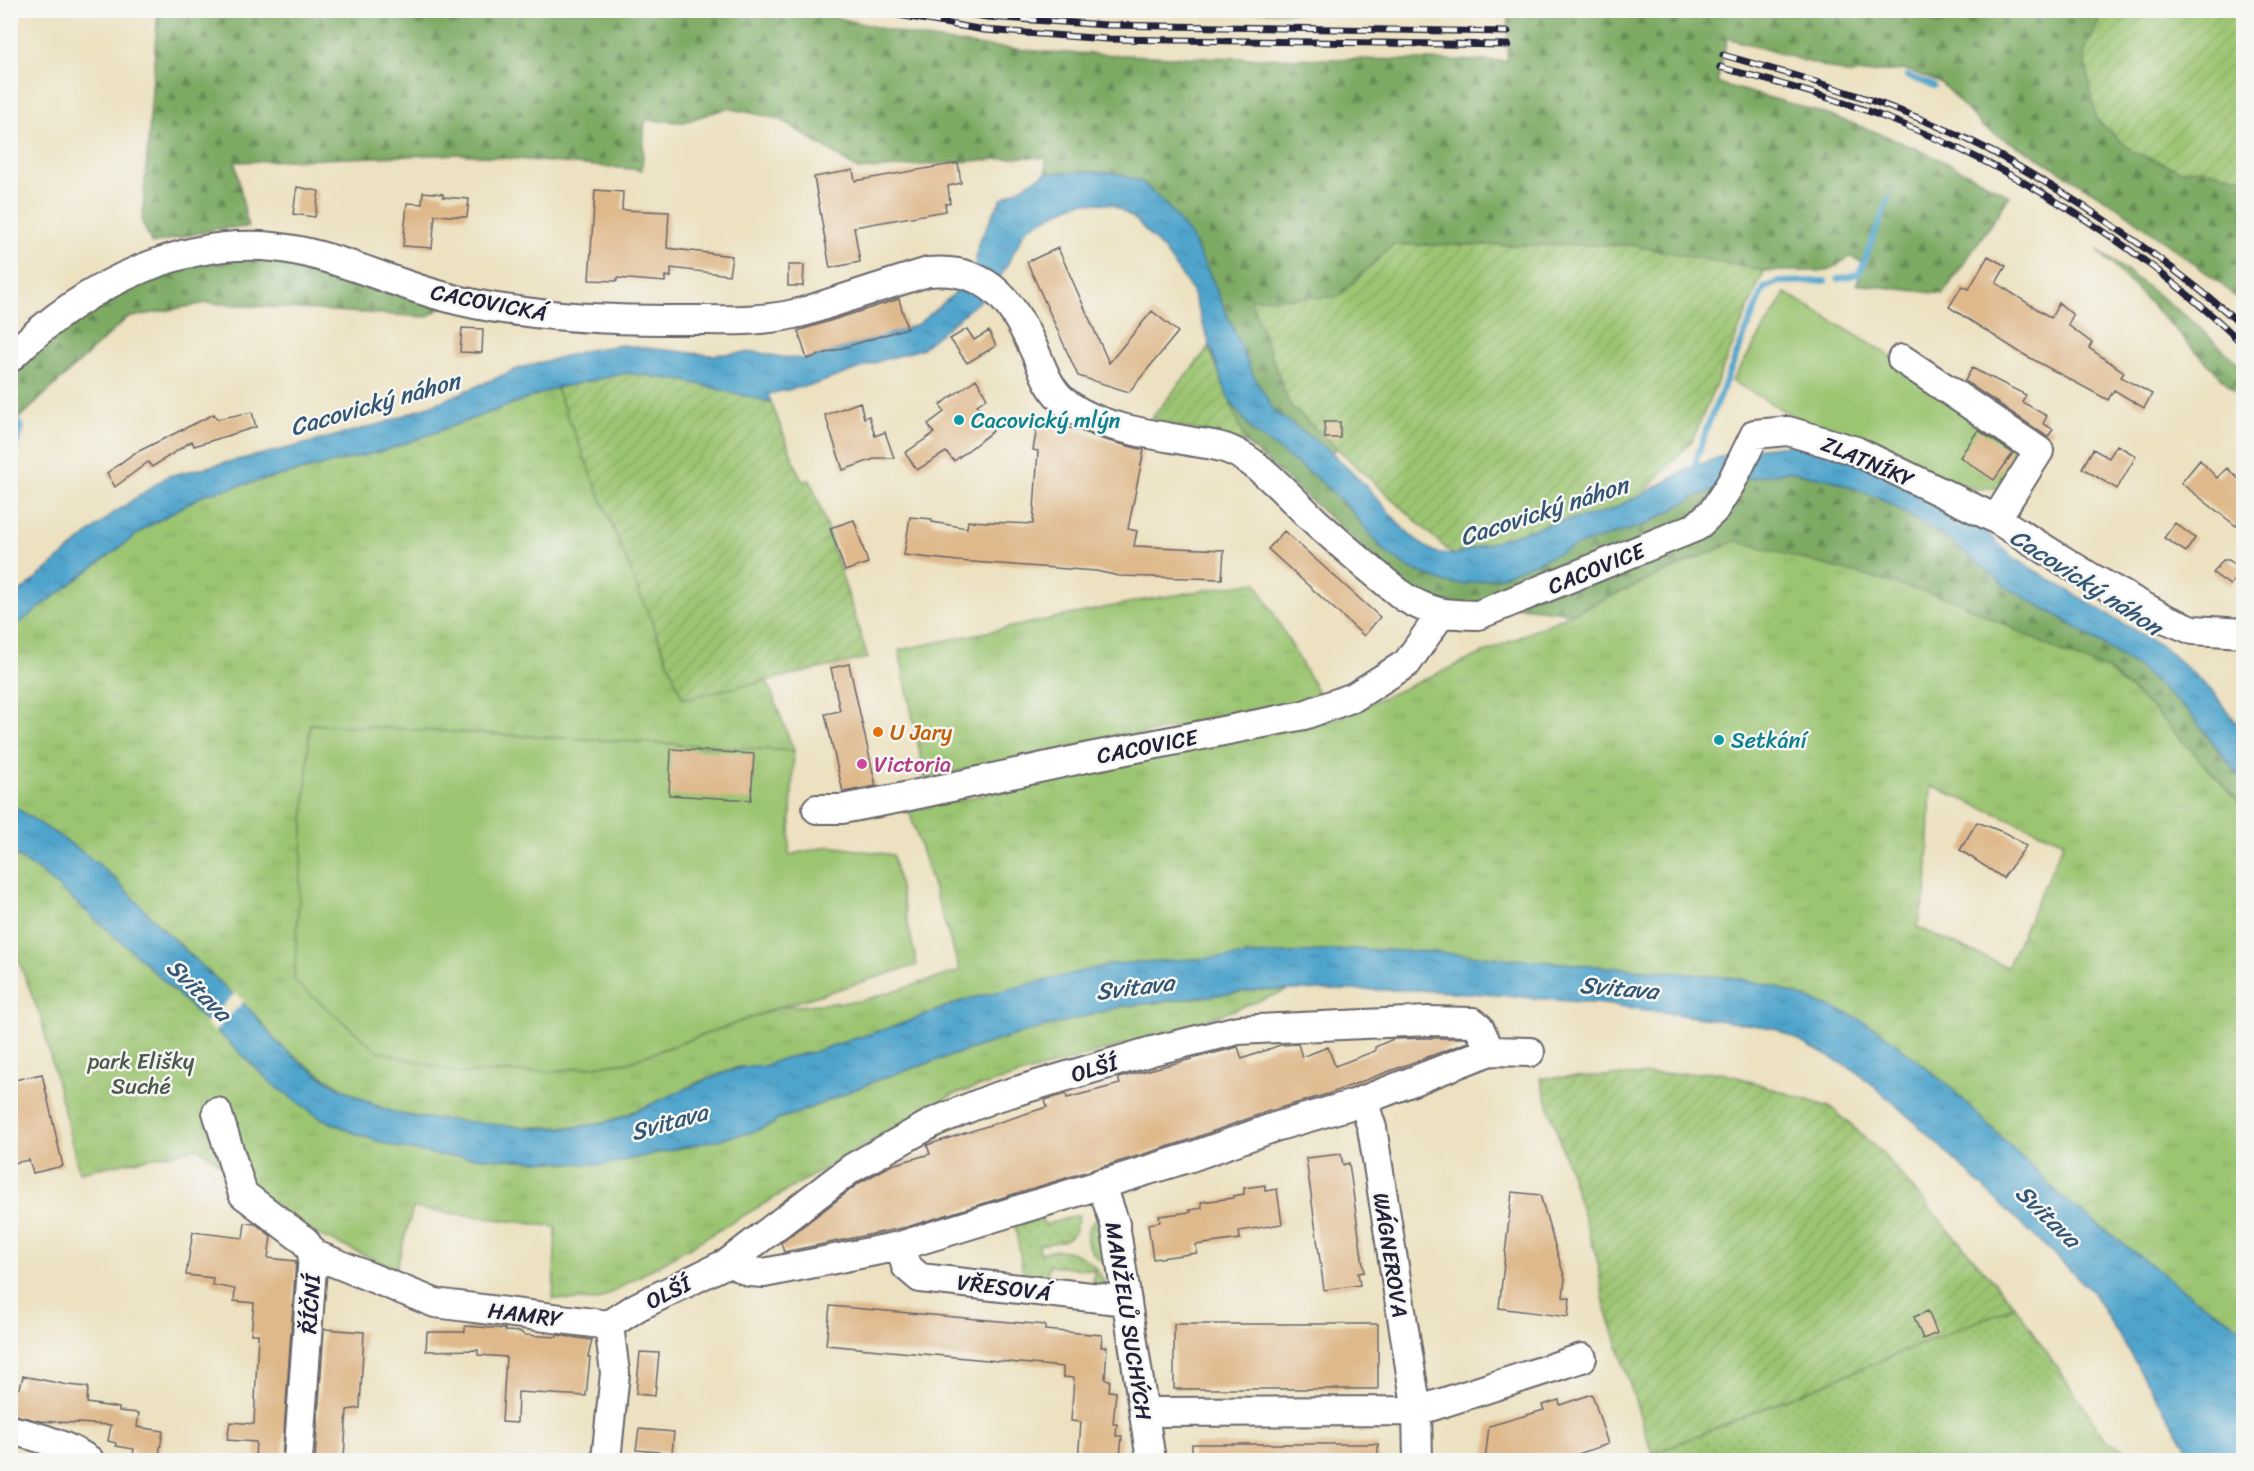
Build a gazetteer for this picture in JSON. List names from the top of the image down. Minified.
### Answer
{"streets":{"street":["CACOVICKÁ","ZLATNÍKY","CACOVICE","OLŠÍ","WÁGNEROVA","VŘESOVÁ","ŘÍČNÍ","HAMRY","MANŽELŮ SUCHÝCH"]},"crossings":[["CACOVICKÁ","CACOVICE"],["ZLATNÍKY","CACOVICE"],["OLŠÍ","HAMRY"],["VŘESOVÁ","MANŽELŮ SUCHÝCH"],["ŘÍČNÍ","HAMRY"]],"water":["Cacovický náhon","Svitava"],"parks":["park Elišky Suché"],"places":["Cacovický mlýn","U Jary","Setkání","Victoria"]}
